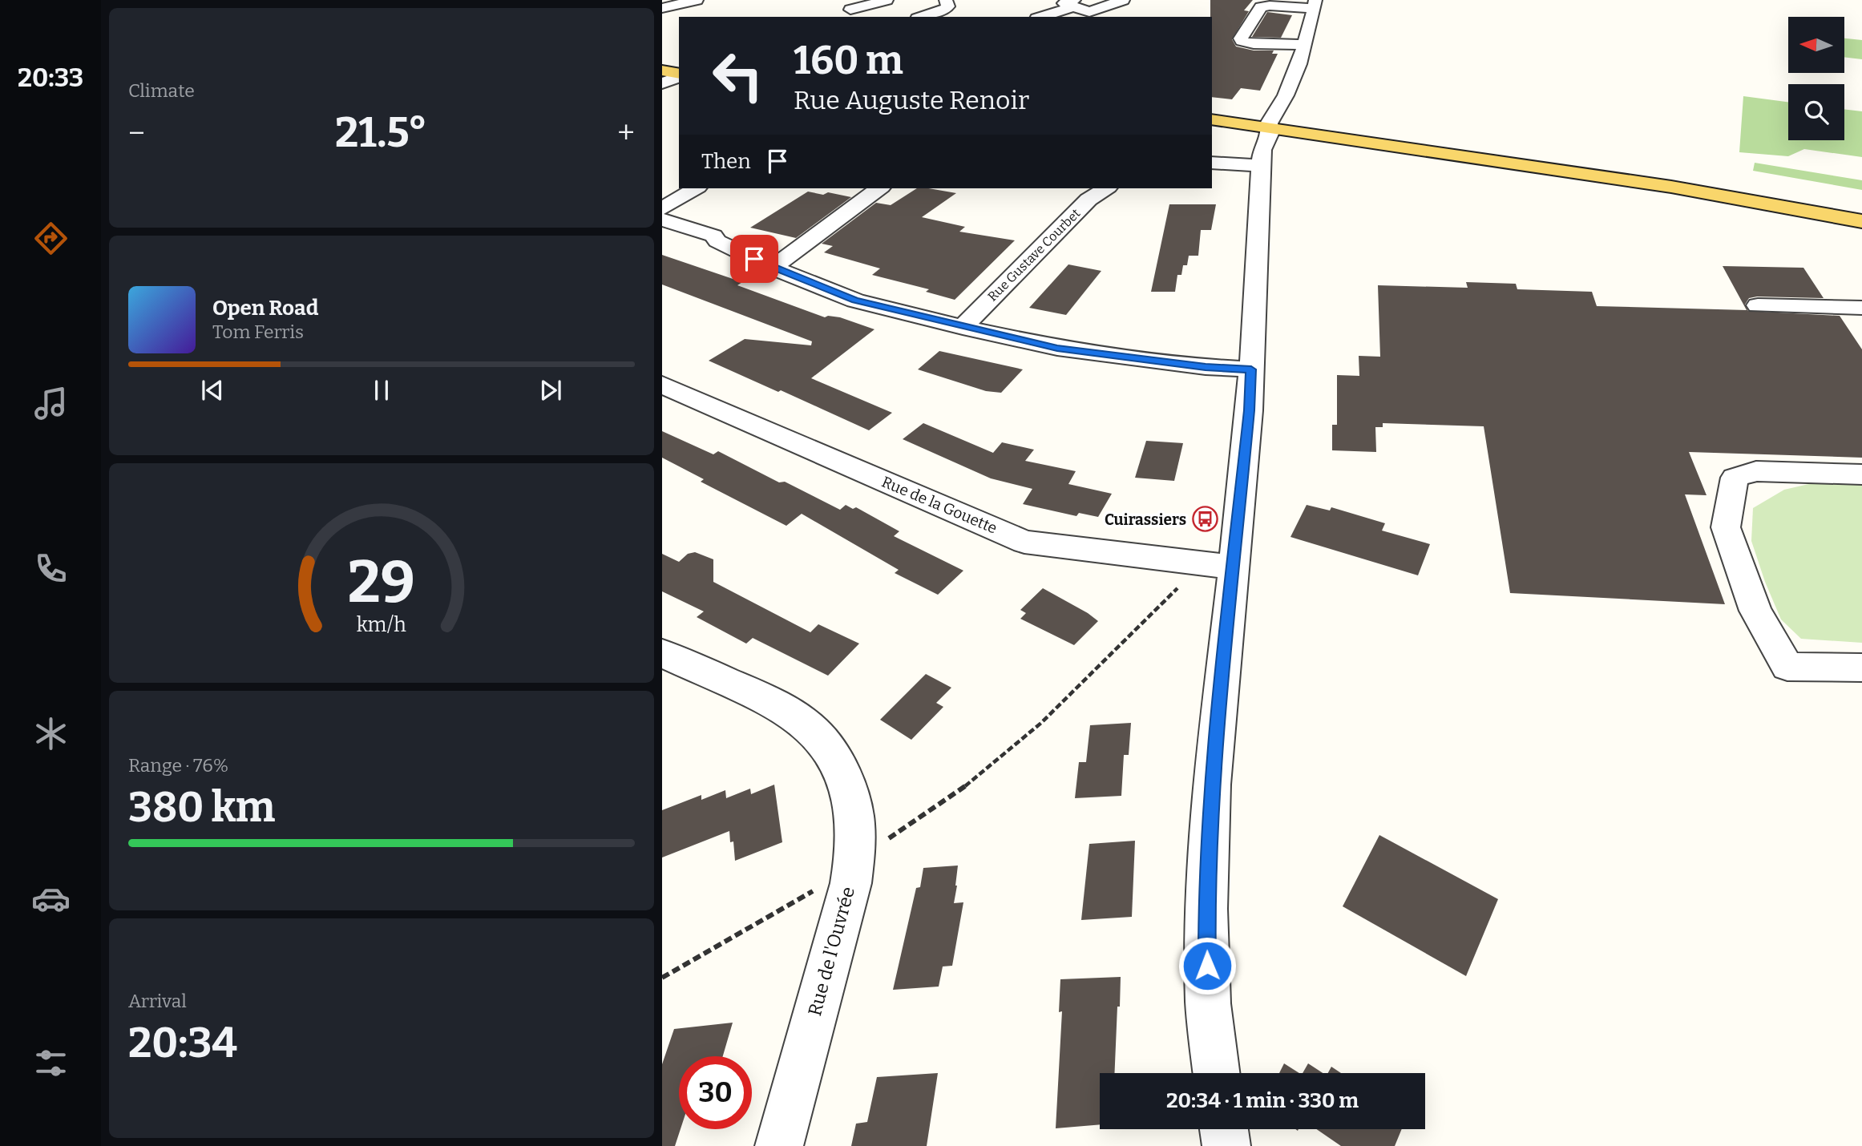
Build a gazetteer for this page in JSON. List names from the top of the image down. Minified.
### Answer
{"streets":{"street":["Rue Gustave Courbet","Rue de la Gouette","Rue de l'Ouvrée"]},"places":{"bus stop":["Cuirassiers"]},"north":"left","page":{"tabs":"20:33","tile":["Climate",["Range · 76%","380 km"],["Arrival","20:34"]],"turn":["160 m","Rue Auguste Renoir"],"heat":["−","21.5°","+"],"then":"Then","song":["Open Road","Tom Ferris"],"limit":"30","trip":"20:34 · 1 min · 330 m","gauge":["29","km/h"]}}
